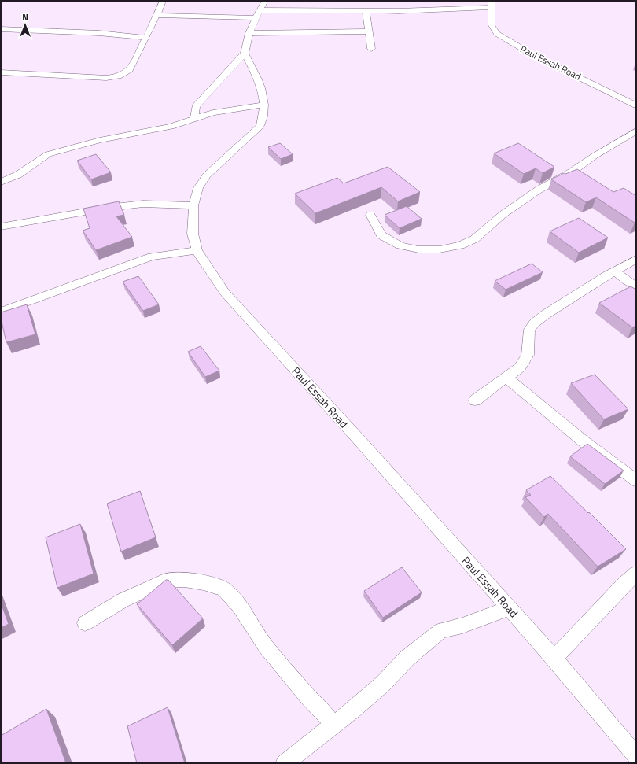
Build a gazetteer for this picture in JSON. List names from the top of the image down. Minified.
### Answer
{"streets":{"street":["Paul Essah Road"]},"north":"top"}
